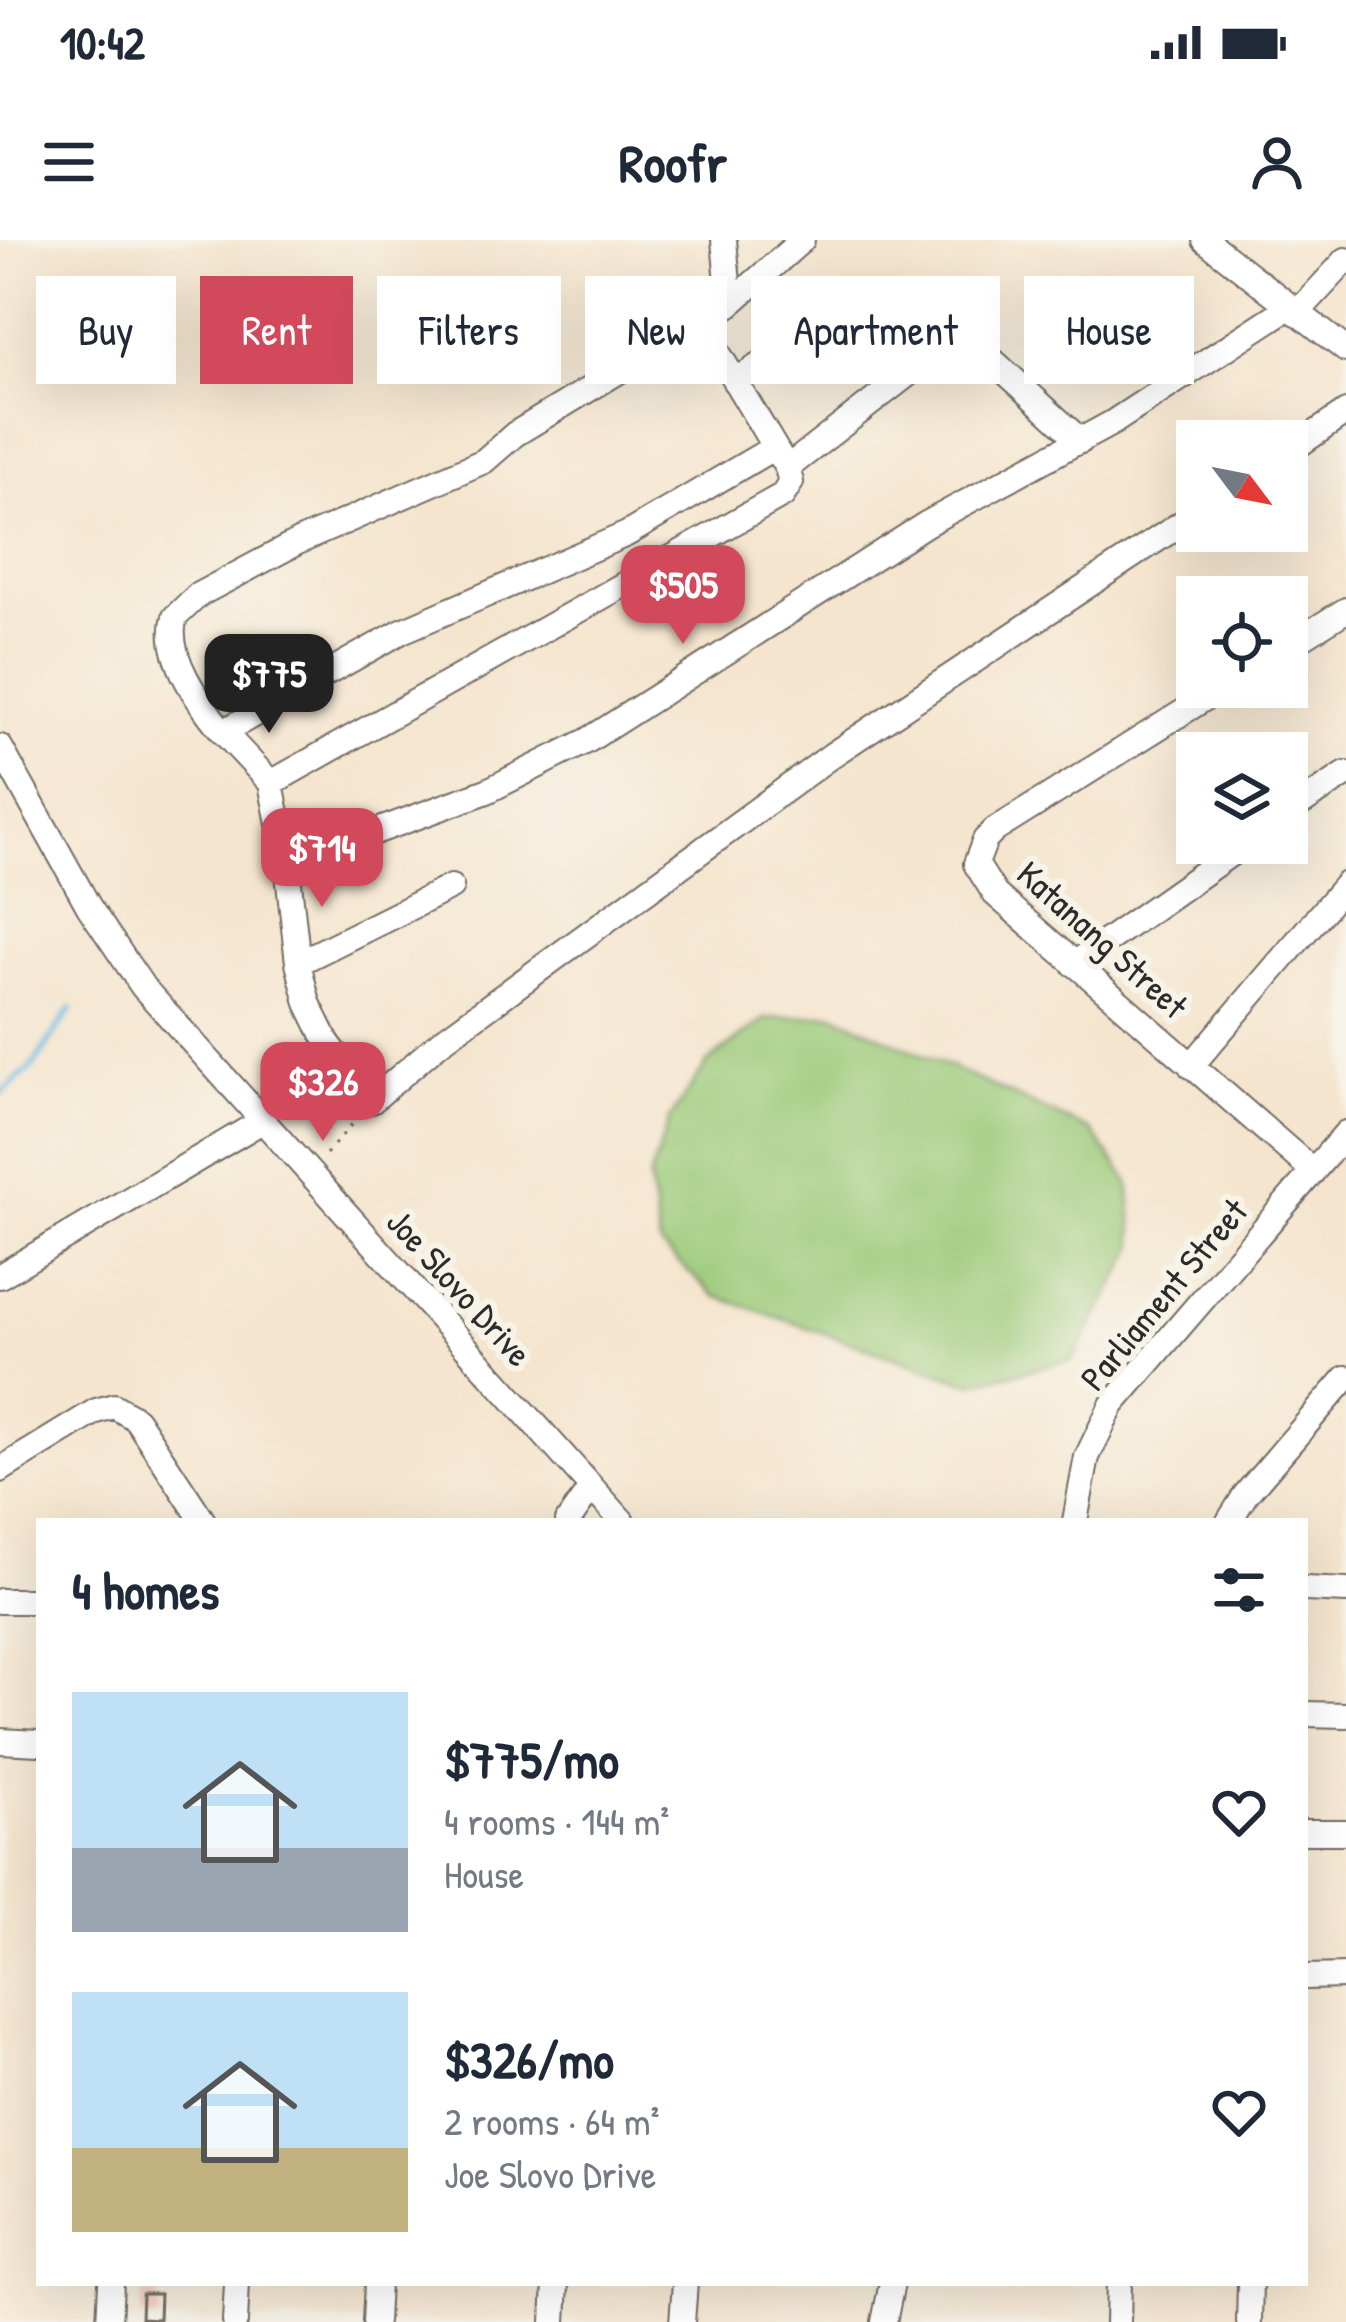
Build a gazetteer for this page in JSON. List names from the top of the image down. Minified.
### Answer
{"streets":{"street":["Katanang Street","Joe Slovo Drive","Parliament Street"]},"crossings":[["Katanang Street","Parliament Street"]],"north":"bottom right","page":{"status":"10:42","header":"Roofr","chip":["Buy","Rent","Filters","New","Apartment","House"],"price":["$505","$775","$714","$326"],"heading":"4 homes","list":[{"name":"$775/mo","note":"4 rooms · 144 m² · House"},{"name":"$326/mo","note":"2 rooms · 64 m² · Joe Slovo Drive"}]}}
